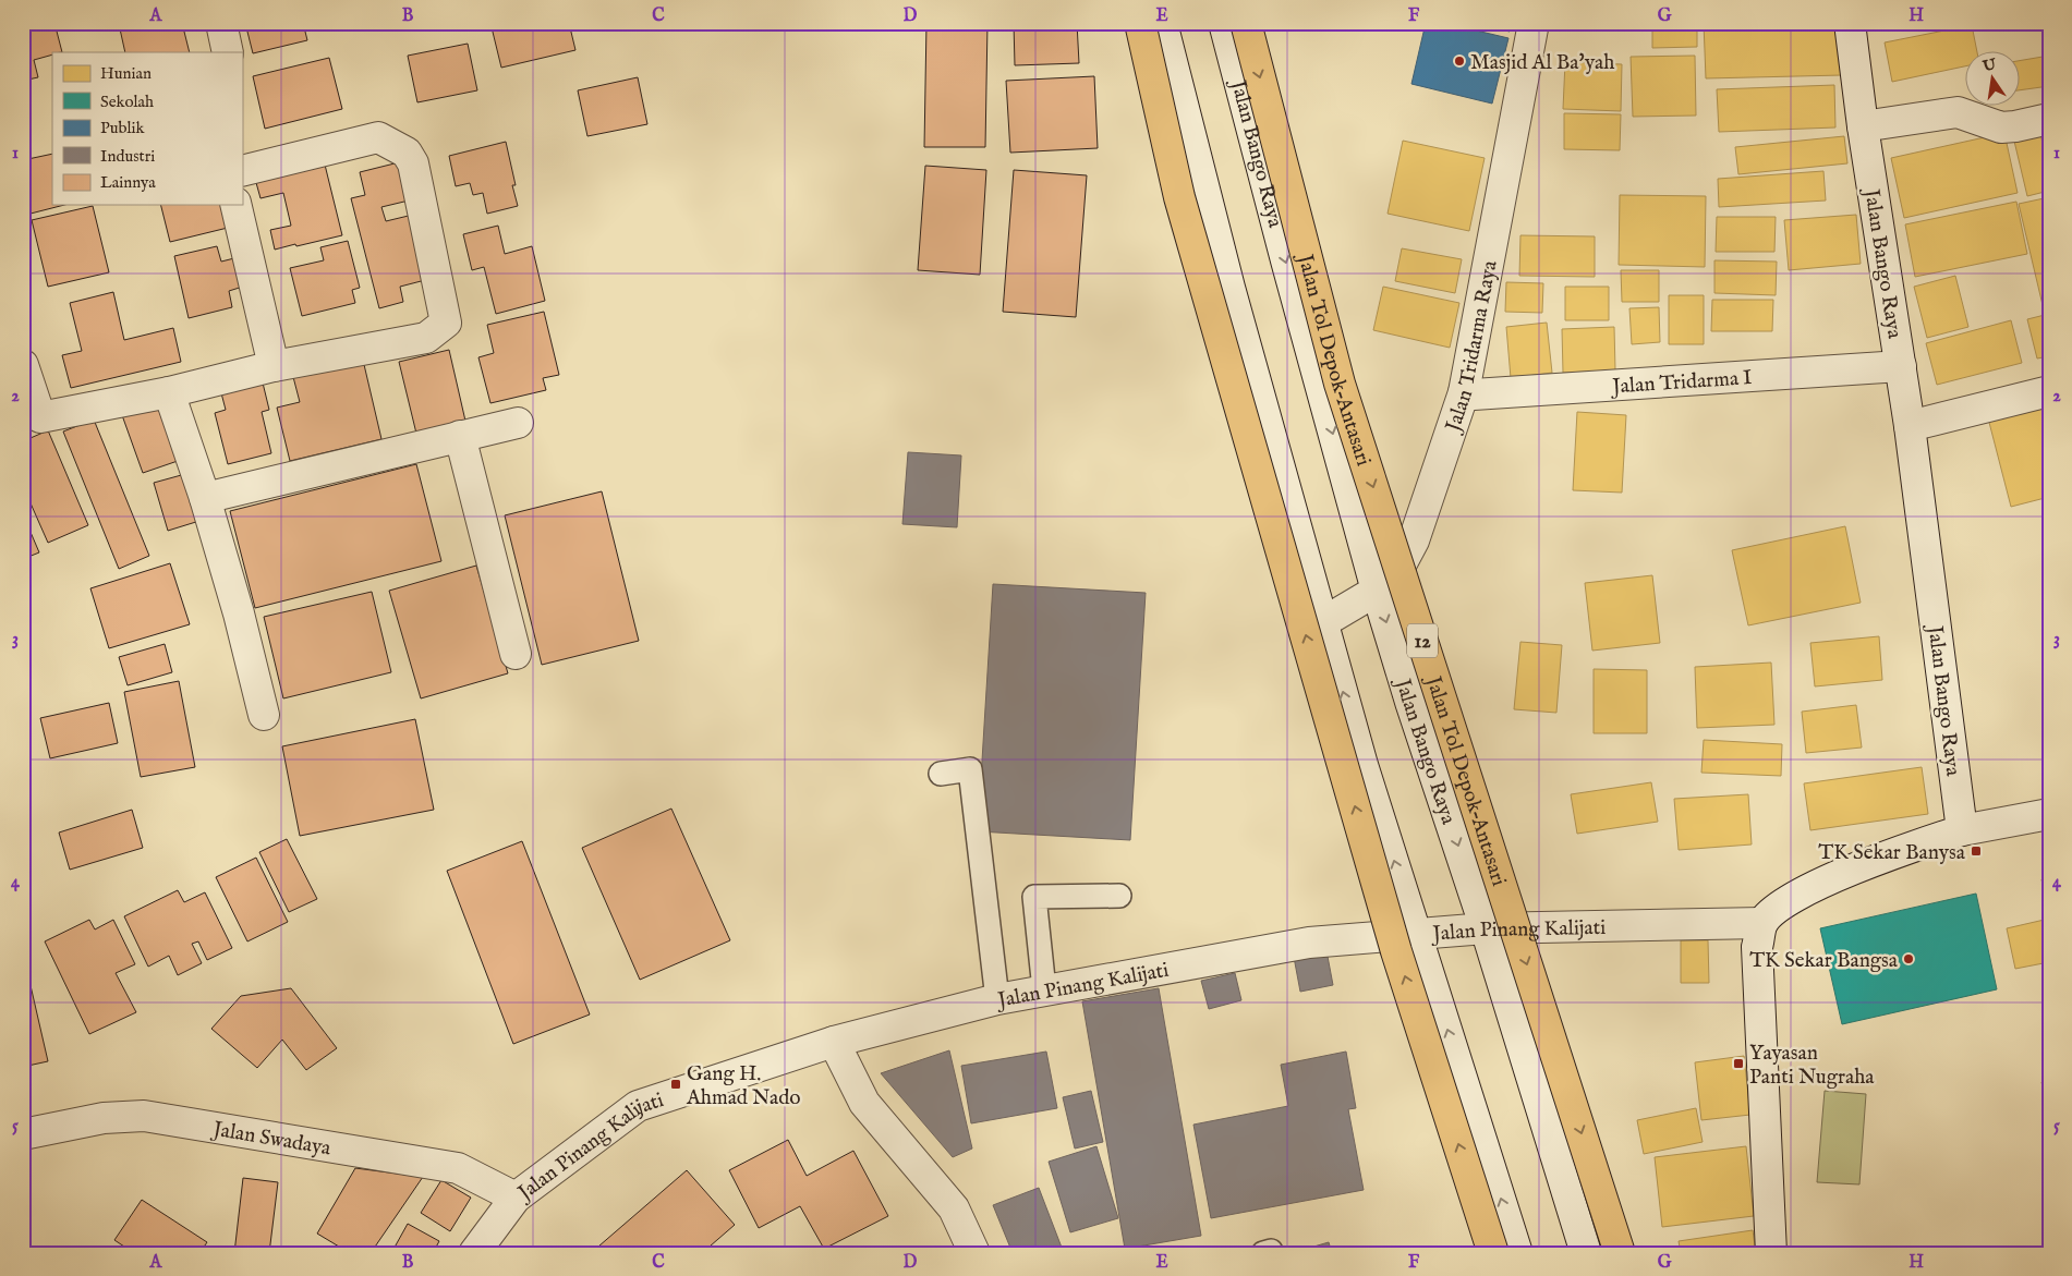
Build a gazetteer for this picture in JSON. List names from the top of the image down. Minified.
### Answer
{"streets":{"highway":["Jalan Tol Depok–Antasari","12"],"street":["Jalan Bango Raya","Jalan Tridarma Raya","Jalan Tridarma I","Jalan Pinang Kalijati","Jalan Swadaya"]},"crossings":[["Jalan Bango Raya","Jalan Tridarma Raya"],["Jalan Bango Raya","Jalan Tridarma I"],["Jalan Bango Raya","Jalan Pinang Kalijati"],["Jalan Tridarma Raya","Jalan Tridarma I"],["Jalan Pinang Kalijati","Jalan Swadaya"]],"places":{"other":["Masjid Al Ba'yah","TK Sekar Bangsa"],"transit":["TK Sekar Banysa","Yayasan Panti Nugraha","Gang H. Ahmad Nado"]},"legend":["Hunian","Sekolah","Publik","Industri","Lainnya"],"north":"top","grid":{"columns":["A","B","C","D","E","F","G","H"],"rows":["1","2","3","4","5"]}}
